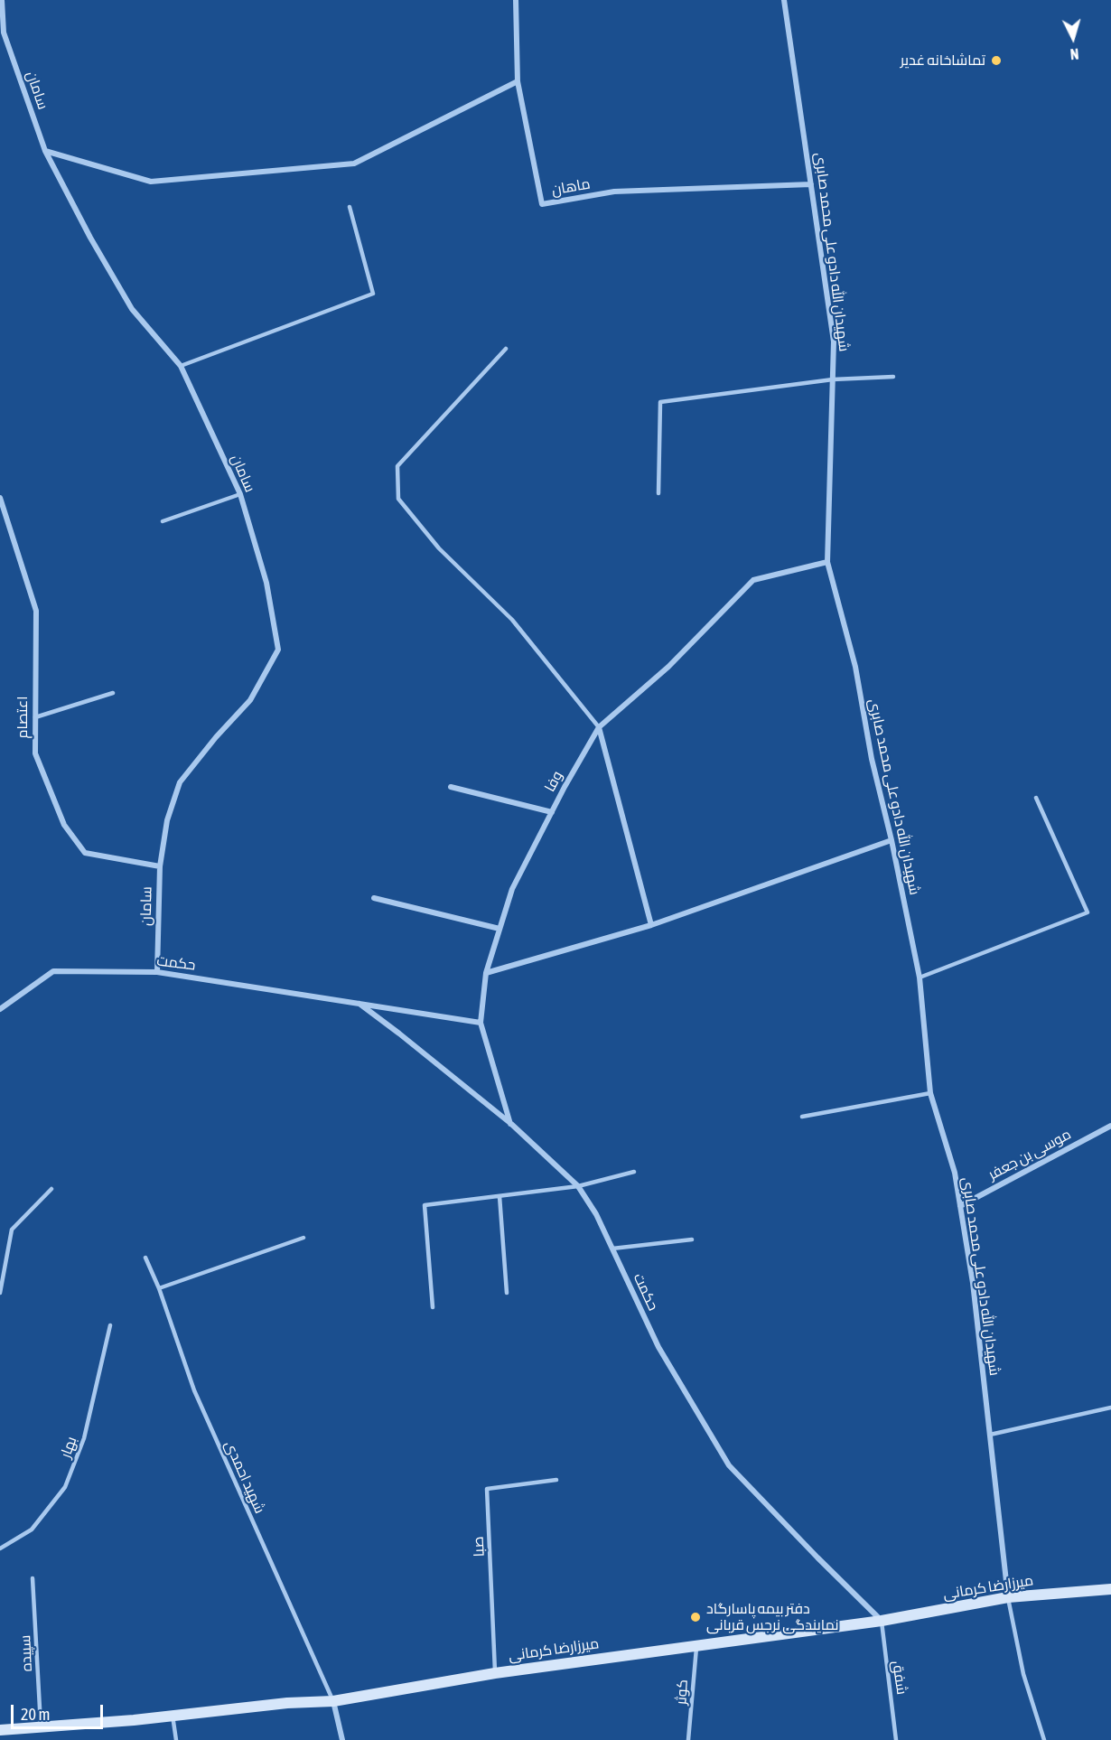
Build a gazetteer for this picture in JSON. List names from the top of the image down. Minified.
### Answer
{"streets":{"main road":["میرزارضا کرمانی"],"street":["سامان","ماهان","شهیدان الله دادو علی محمد صابری","اعتصام","وفا","حکمت","موسی بن جعفر"],"lane":["بهار","شهید احمدی","صبا","سپیده","شفق","کوثر"]},"crossings":[["سامان","اعتصام"],["سامان","حکمت"],["ماهان","شهیدان الله دادو علی محمد صابری"],["شهیدان الله دادو علی محمد صابری","وفا"],["شهیدان الله دادو علی محمد صابری","موسی بن جعفر"],["شهیدان الله دادو علی محمد صابری","میرزارضا کرمانی"],["وفا","حکمت"],["حکمت","میرزارضا کرمانی"],["حکمت","شفق"],["شهید احمدی","میرزارضا کرمانی"],["صبا","میرزارضا کرمانی"],["میرزارضا کرمانی","سپیده"],["میرزارضا کرمانی","شفق"],["میرزارضا کرمانی","کوثر"]],"places":["تماشاخانه غدیر","دفتر بیمه پاسارگاد نمایندگی نرجس قربانی"],"scale_bar":"20 m","north":"bottom"}
